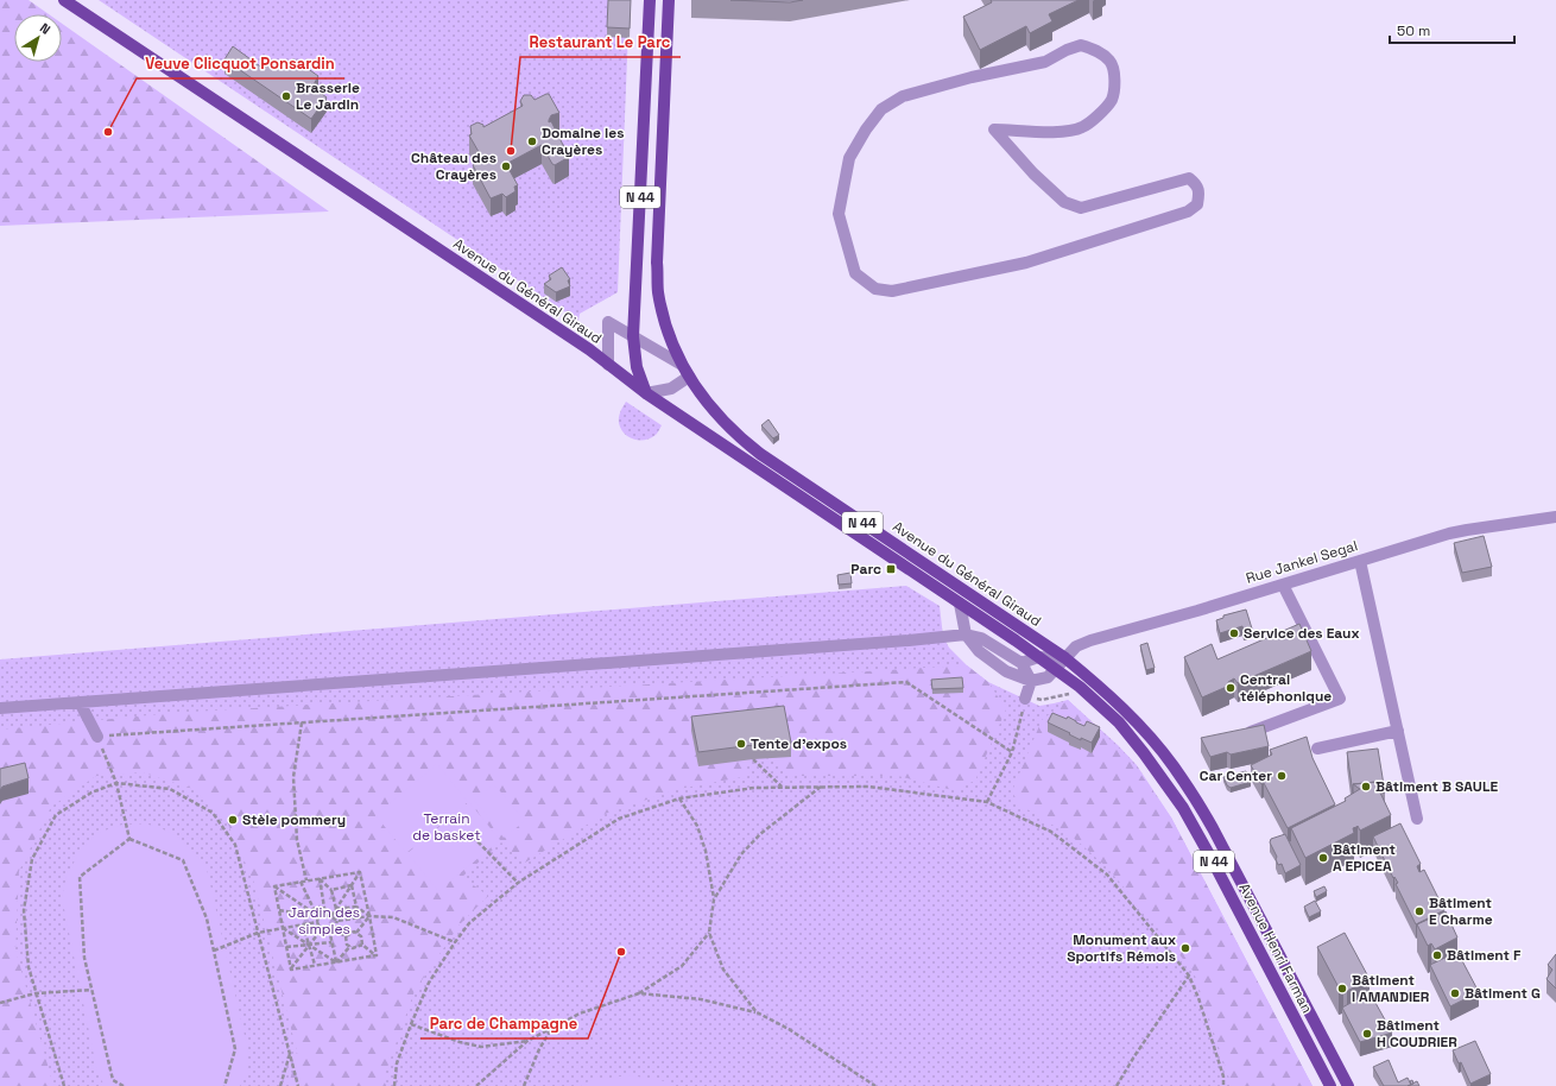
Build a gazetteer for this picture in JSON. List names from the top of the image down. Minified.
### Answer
{"streets":{"main road":["N 44","Avenue du Général Giraud","Avenue Henri Farman"],"street":["Rue Jankel Segal"]},"crossings":[["N 44","Avenue du Général Giraud"],["Avenue du Général Giraud","Rue Jankel Segal"],["Avenue du Général Giraud","Avenue Henri Farman"],["Rue Jankel Segal","Avenue Henri Farman"]],"parks":["Terrain de basket","Jardin des simples"],"places":{"other":["Brasserie Le Jardin","Veuve Clicquot Ponsardin","Domaine les Crayères","Restaurant Le Parc","Château des Crayères","Service des Eaux","Central téléphonique","Tente d'expos","Car Center","Bâtiment B SAULE","Stèle pommery","Bâtiment A EPICEA","Bâtiment E Charme","Monument aux Sportifs Rémois","Parc de Champagne","Bâtiment F","Bâtiment I AMANDIER","Bâtiment G","Bâtiment H COUDRIER"],"transit":["Parc"]},"scale_bar":"50 m","north":"top right"}
